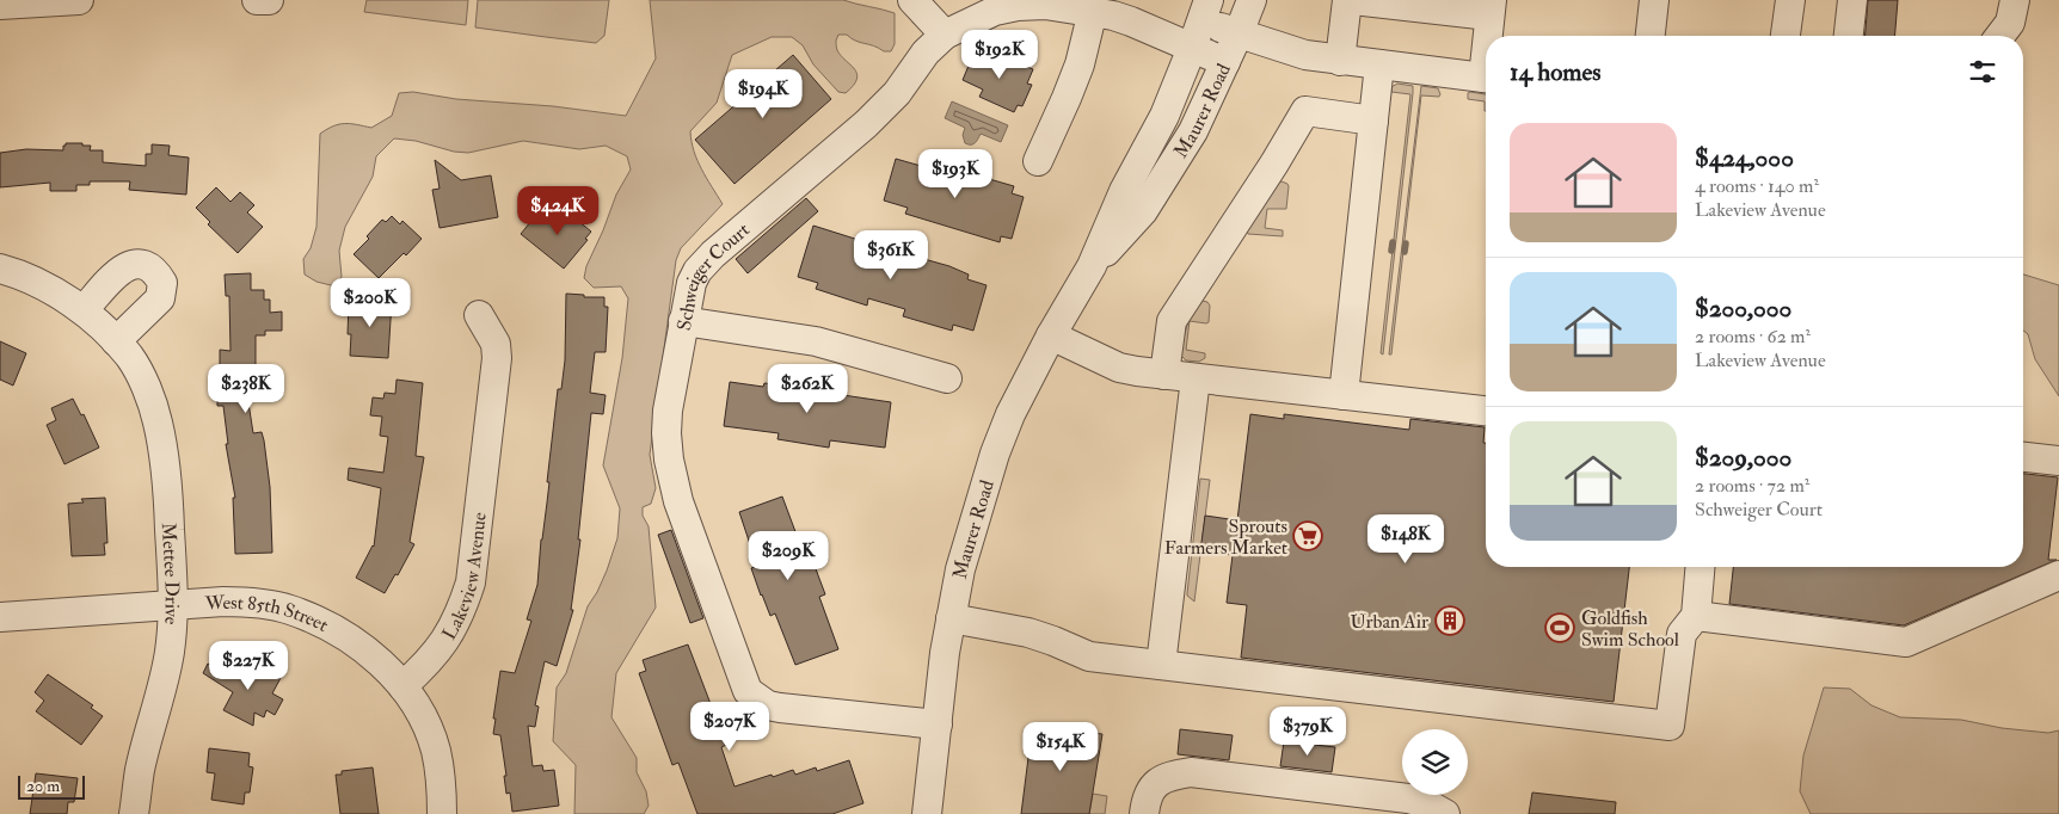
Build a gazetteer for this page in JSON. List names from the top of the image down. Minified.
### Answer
{"streets":{"street":["Maurer Road","Schweiger Court","Mettee Drive","Lakeview Avenue","West 85th Street"]},"crossings":[["Maurer Road","Schweiger Court"],["Mettee Drive","West 85th Street"],["Lakeview Avenue","West 85th Street"]],"places":{"supermarket":["Sprouts Farmers Market"],"building":["Urban Air"],"sports":["Goldfish Swim School"]},"scale_bar":"20 m","page":{"price":["$192K","$194K","$193K","$424K","$361K","$200K","$238K","$262K","$148K","$209K","$227K","$207K","$379K","$154K"],"heading":"14 homes","list":[{"name":"$424,000","note":"4 rooms · 140 m² · Lakeview Avenue"},{"name":"$200,000","note":"2 rooms · 62 m² · Lakeview Avenue"},{"name":"$209,000","note":"2 rooms · 72 m² · Schweiger Court"}],"scale":"20 m"}}
